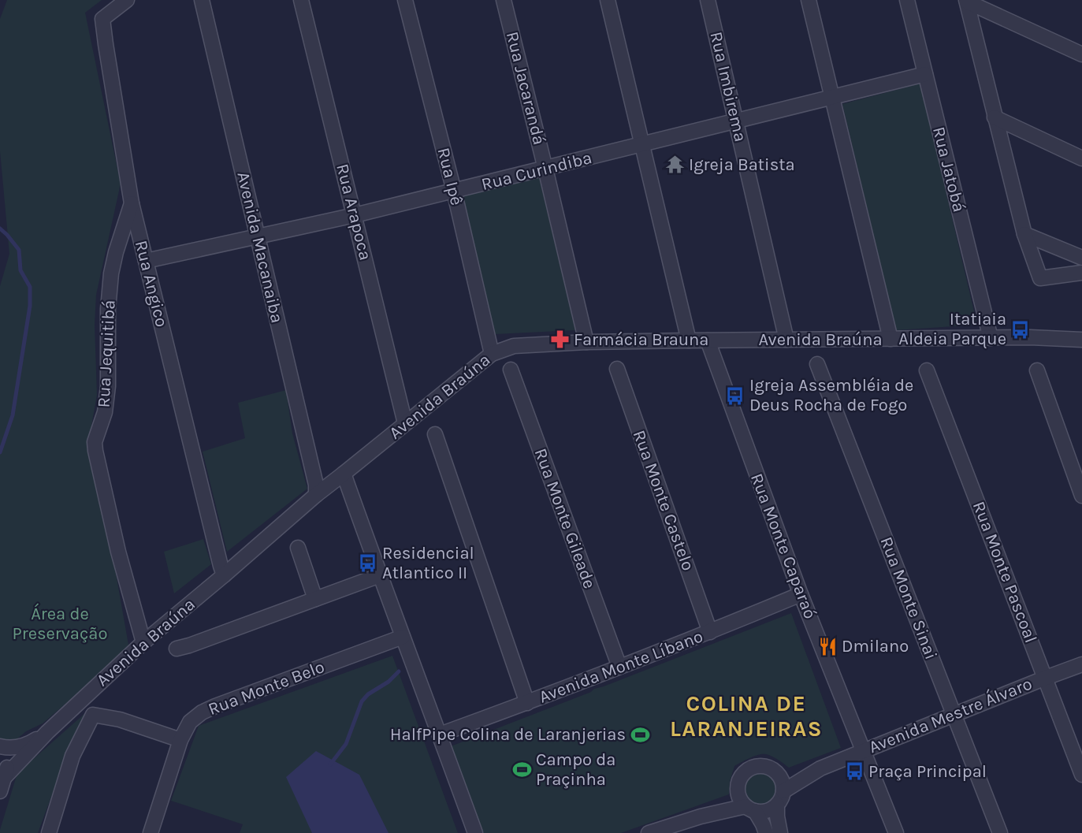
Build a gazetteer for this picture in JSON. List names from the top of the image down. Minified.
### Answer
{"streets":{"street":["Rua Imbirema","Rua Jacarandá","Rua Jatobá","Rua Curindiba","Rua Ipê","Rua Arapoca","Avenida Macanaiba","Rua Angico","Avenida Braúna","Rua Jequitibá","Rua Monte Castelo","Rua Monte Gileade","Rua Monte Caparaó","Rua Monte Pascoal","Rua Monte Sinai","Avenida Monte Líbano","Rua Monte Belo","Avenida Mestre Álvaro"]},"crossings":[["Rua Imbirema","Rua Curindiba"],["Rua Imbirema","Avenida Braúna"],["Rua Jacarandá","Rua Curindiba"],["Rua Jacarandá","Avenida Braúna"],["Rua Jatobá","Rua Curindiba"],["Rua Jatobá","Avenida Braúna"],["Rua Curindiba","Rua Ipê"],["Rua Curindiba","Rua Arapoca"],["Rua Curindiba","Avenida Macanaiba"],["Rua Curindiba","Rua Angico"],["Rua Ipê","Avenida Braúna"],["Rua Arapoca","Avenida Braúna"],["Avenida Macanaiba","Avenida Braúna"],["Rua Angico","Avenida Braúna"],["Rua Angico","Rua Jequitibá"],["Avenida Braúna","Rua Jequitibá"],["Avenida Braúna","Rua Monte Caparaó"],["Rua Monte Castelo","Avenida Monte Líbano"],["Rua Monte Gileade","Avenida Monte Líbano"],["Rua Monte Caparaó","Avenida Monte Líbano"],["Rua Monte Caparaó","Avenida Mestre Álvaro"],["Rua Monte Pascoal","Avenida Mestre Álvaro"],["Rua Monte Sinai","Avenida Mestre Álvaro"]],"districts":["COLINA DE LARANJEIRAS"],"parks":["Área de Preservação"],"places":{"temple":["Igreja Batista"],"bus stop":["Itatiaia Aldeia Parque","Igreja Assembléia de Deus Rocha de Fogo","Residencial Atlantico II","Praça Principal"],"pharmacy":["Farmácia Brauna"],"restaurant":["Dmilano"],"sports":["HalfPipe Colina de Laranjerias","Campo da Praçinha"]}}
